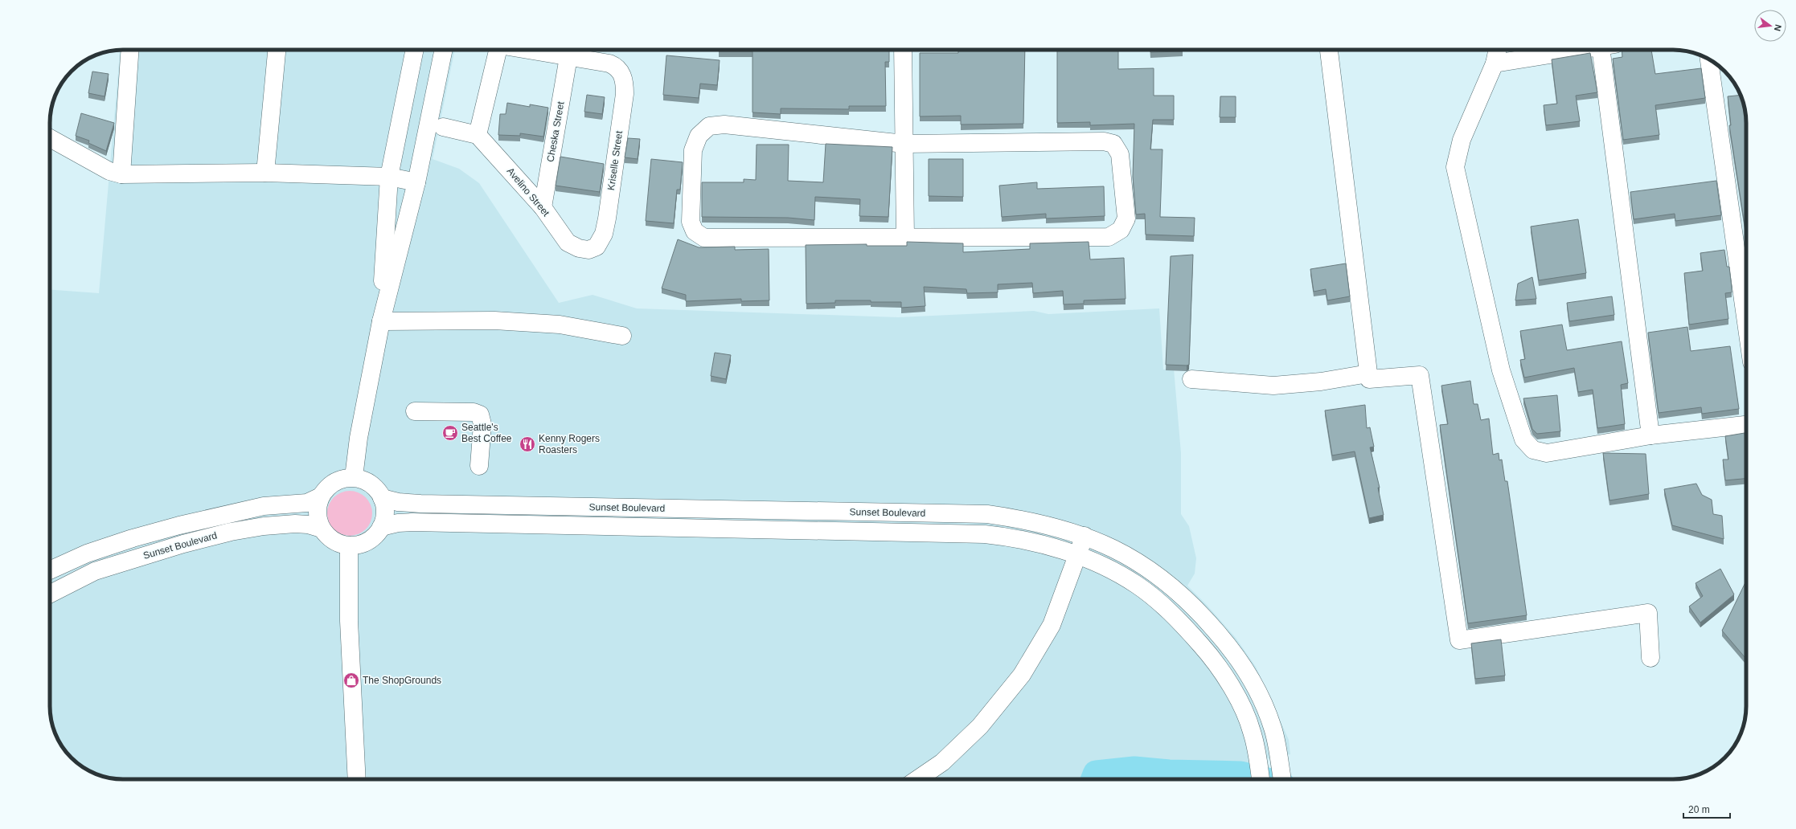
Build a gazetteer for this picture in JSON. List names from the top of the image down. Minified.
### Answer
{"streets":{"street":["Cheska Street","Kriselle Street","Avelino Street","Sunset Boulevard"]},"crossings":[["Cheska Street","Kriselle Street"],["Cheska Street","Avelino Street"],["Kriselle Street","Avelino Street"]],"places":{"cafe":["Seattle's Best Coffee"],"restaurant":["Kenny Rogers Roasters"],"shop":["The ShopGrounds"]},"scale_bar":"20 m","north":"right"}
